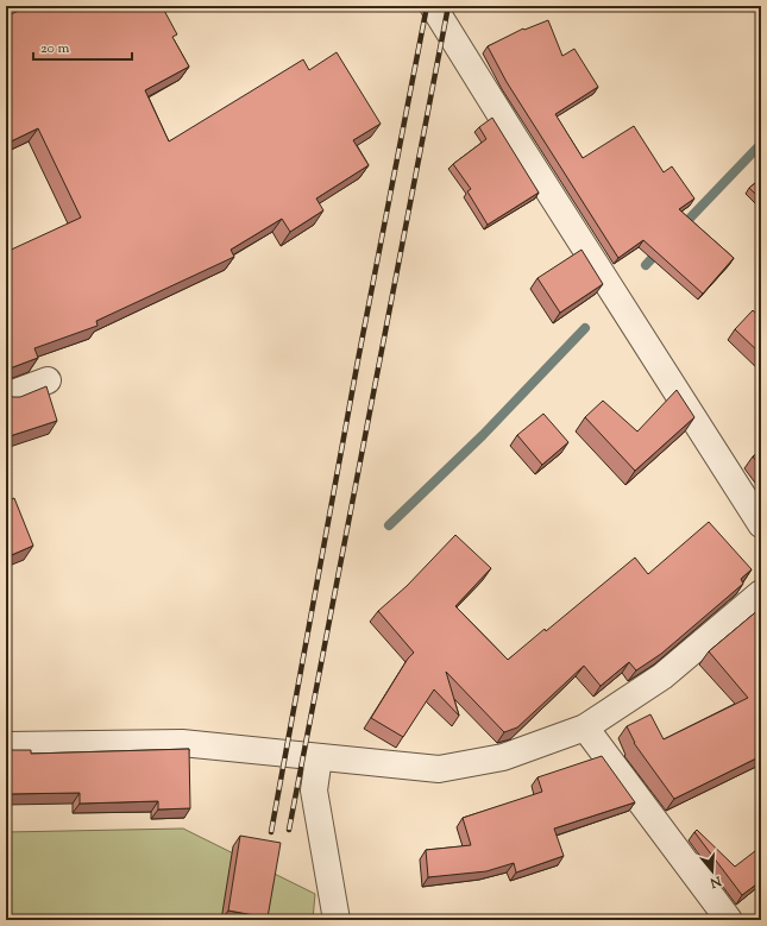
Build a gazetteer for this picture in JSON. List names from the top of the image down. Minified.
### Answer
{"scale_bar":"20 m","north":"bottom"}
